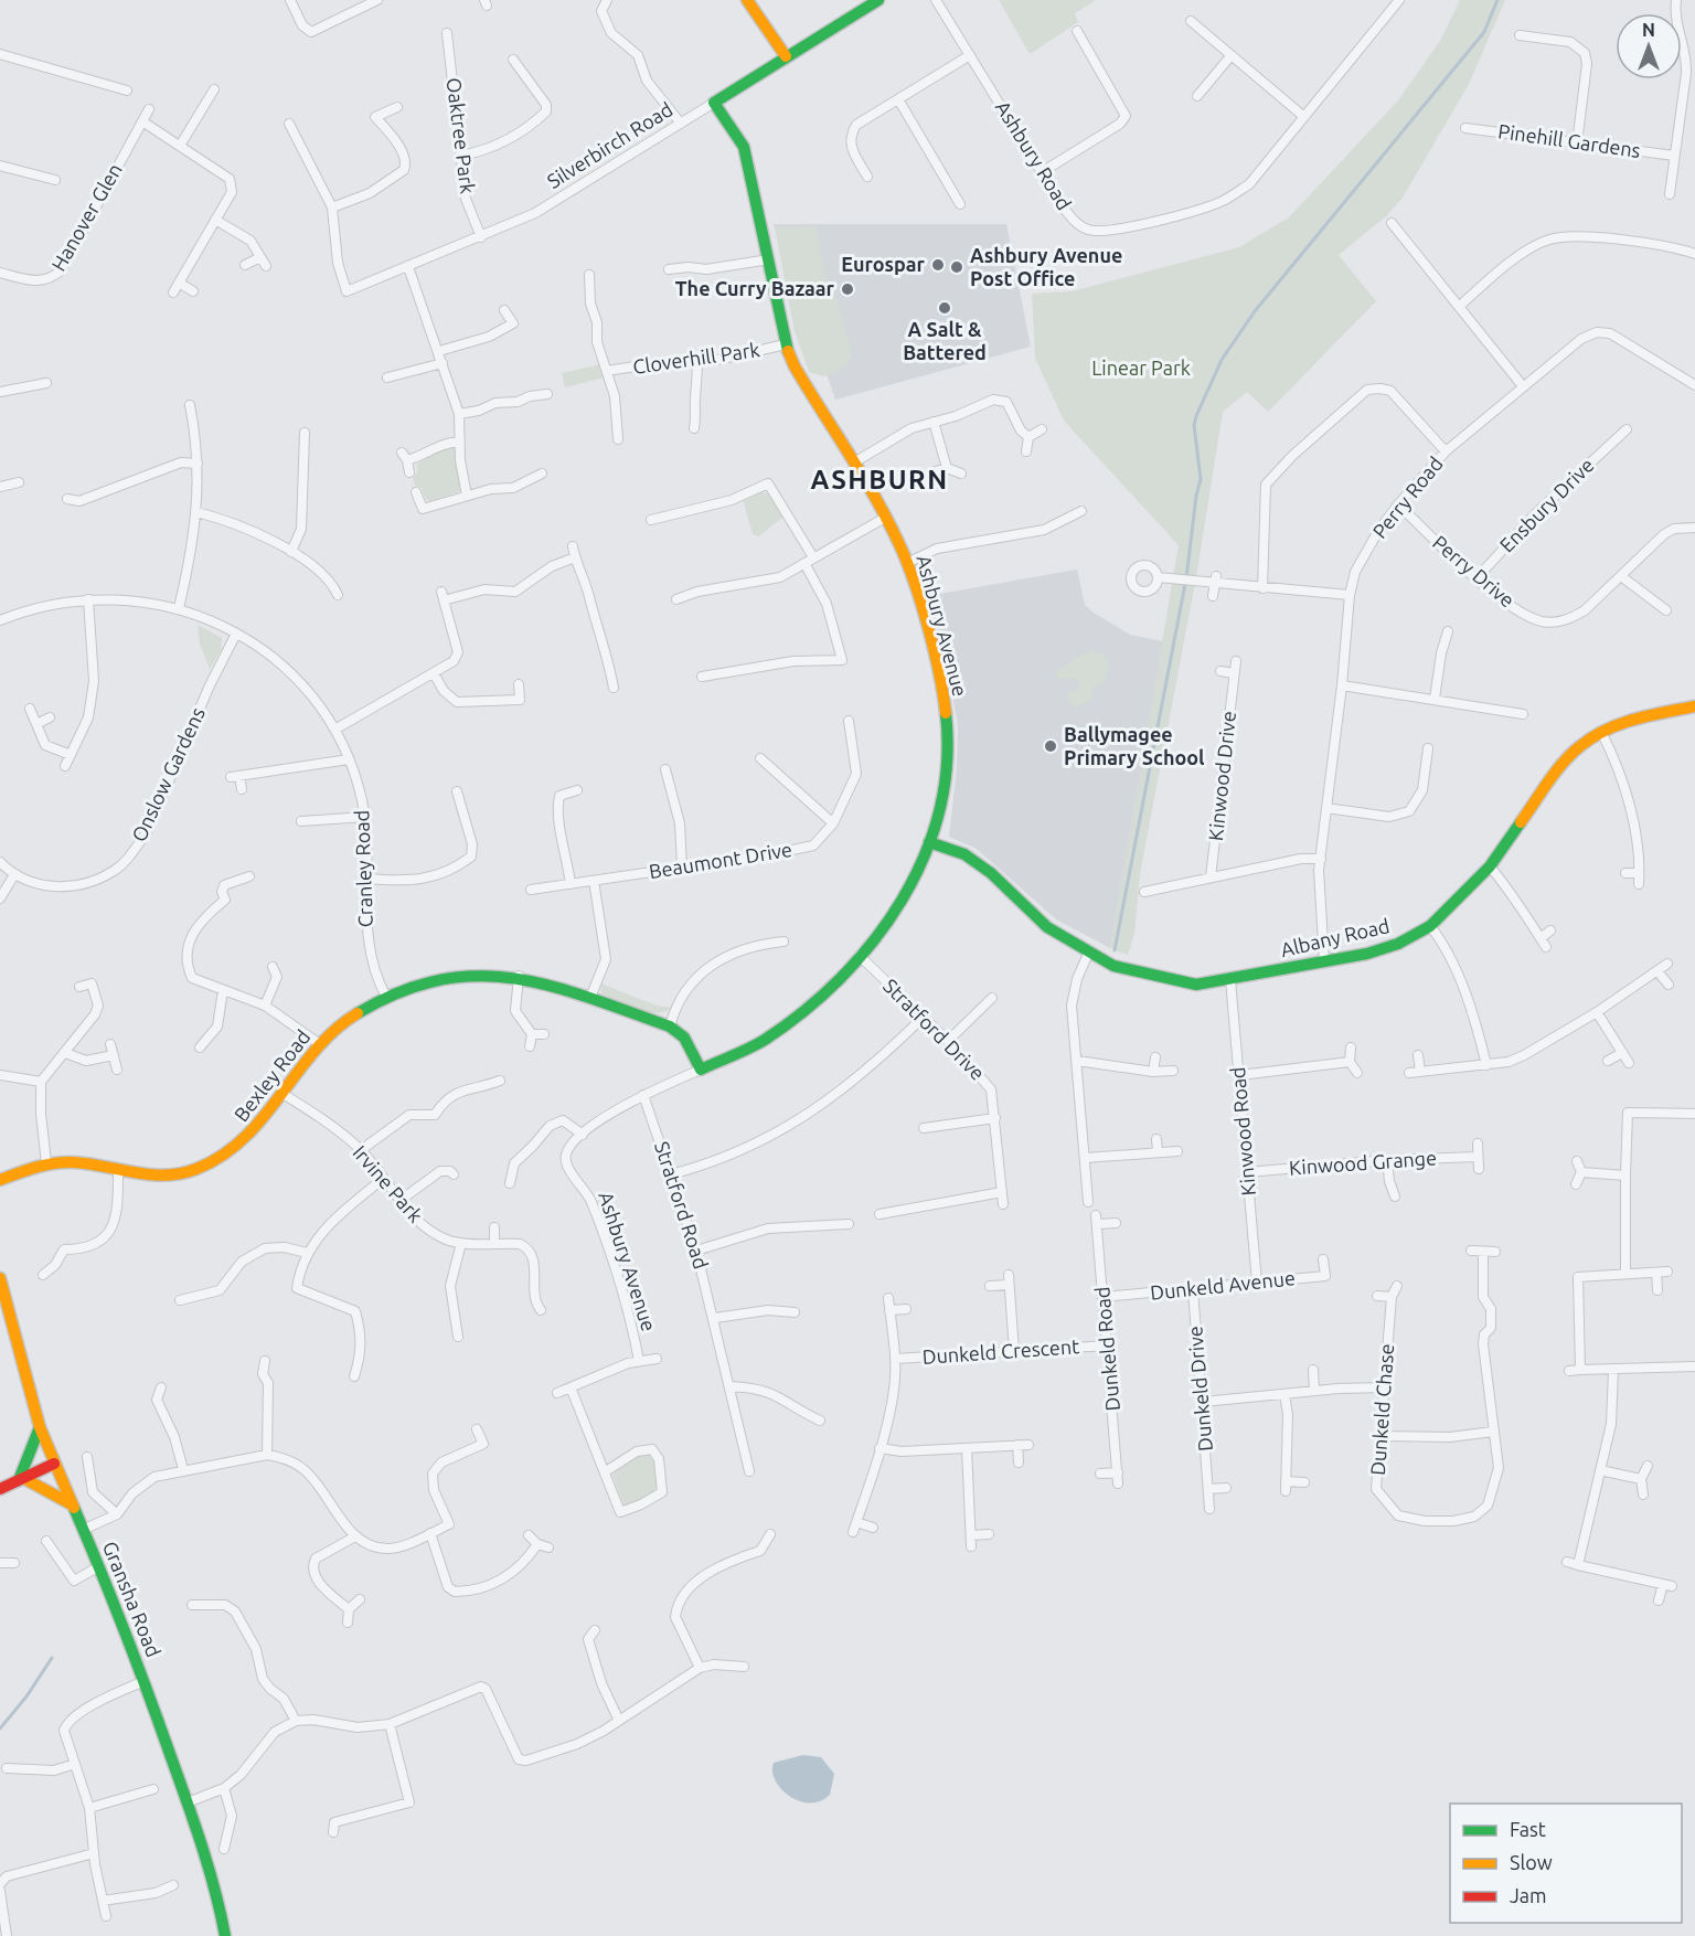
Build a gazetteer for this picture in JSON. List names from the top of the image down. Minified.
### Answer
{"streets":{"street":["Oaktree Park","Pinehill Gardens","Silverbirch Road","Ashbury Road","Hanover Glen","Cloverhill Park","Perry Road","Ensbury Drive","Perry Drive","Ashbury Avenue","Onslow Gardens","Kinwood Drive","Beaumont Drive","Cranley Road","Albany Road","Stratford Drive","Bexley Road","Kinwood Road","Kinwood Grange","Irvine Park","Stratford Road","Dunkeld Avenue","Dunkeld Road","Dunkeld Crescent","Dunkeld Drive","Dunkeld Chase","Gransha Road"]},"crossings":[["Oaktree Park","Silverbirch Road"],["Silverbirch Road","Ashbury Avenue"],["Cloverhill Park","Ashbury Avenue"],["Perry Road","Perry Drive"],["Perry Road","Albany Road"],["Ensbury Drive","Perry Drive"],["Ashbury Avenue","Albany Road"],["Ashbury Avenue","Stratford Drive"],["Ashbury Avenue","Bexley Road"],["Ashbury Avenue","Stratford Road"],["Onslow Gardens","Cranley Road"],["Cranley Road","Bexley Road"],["Albany Road","Kinwood Road"],["Bexley Road","Irvine Park"],["Kinwood Road","Kinwood Grange"],["Kinwood Road","Dunkeld Avenue"],["Dunkeld Avenue","Dunkeld Road"],["Dunkeld Avenue","Dunkeld Drive"],["Dunkeld Road","Dunkeld Crescent"]],"districts":["ASHBURN"],"parks":["Linear Park"],"places":["Eurospar","Ashbury Avenue Post Office","The Curry Bazaar","A Salt & Battered","Ballymagee Primary School"],"legend":["Fast","Slow","Jam"],"north":"top"}
